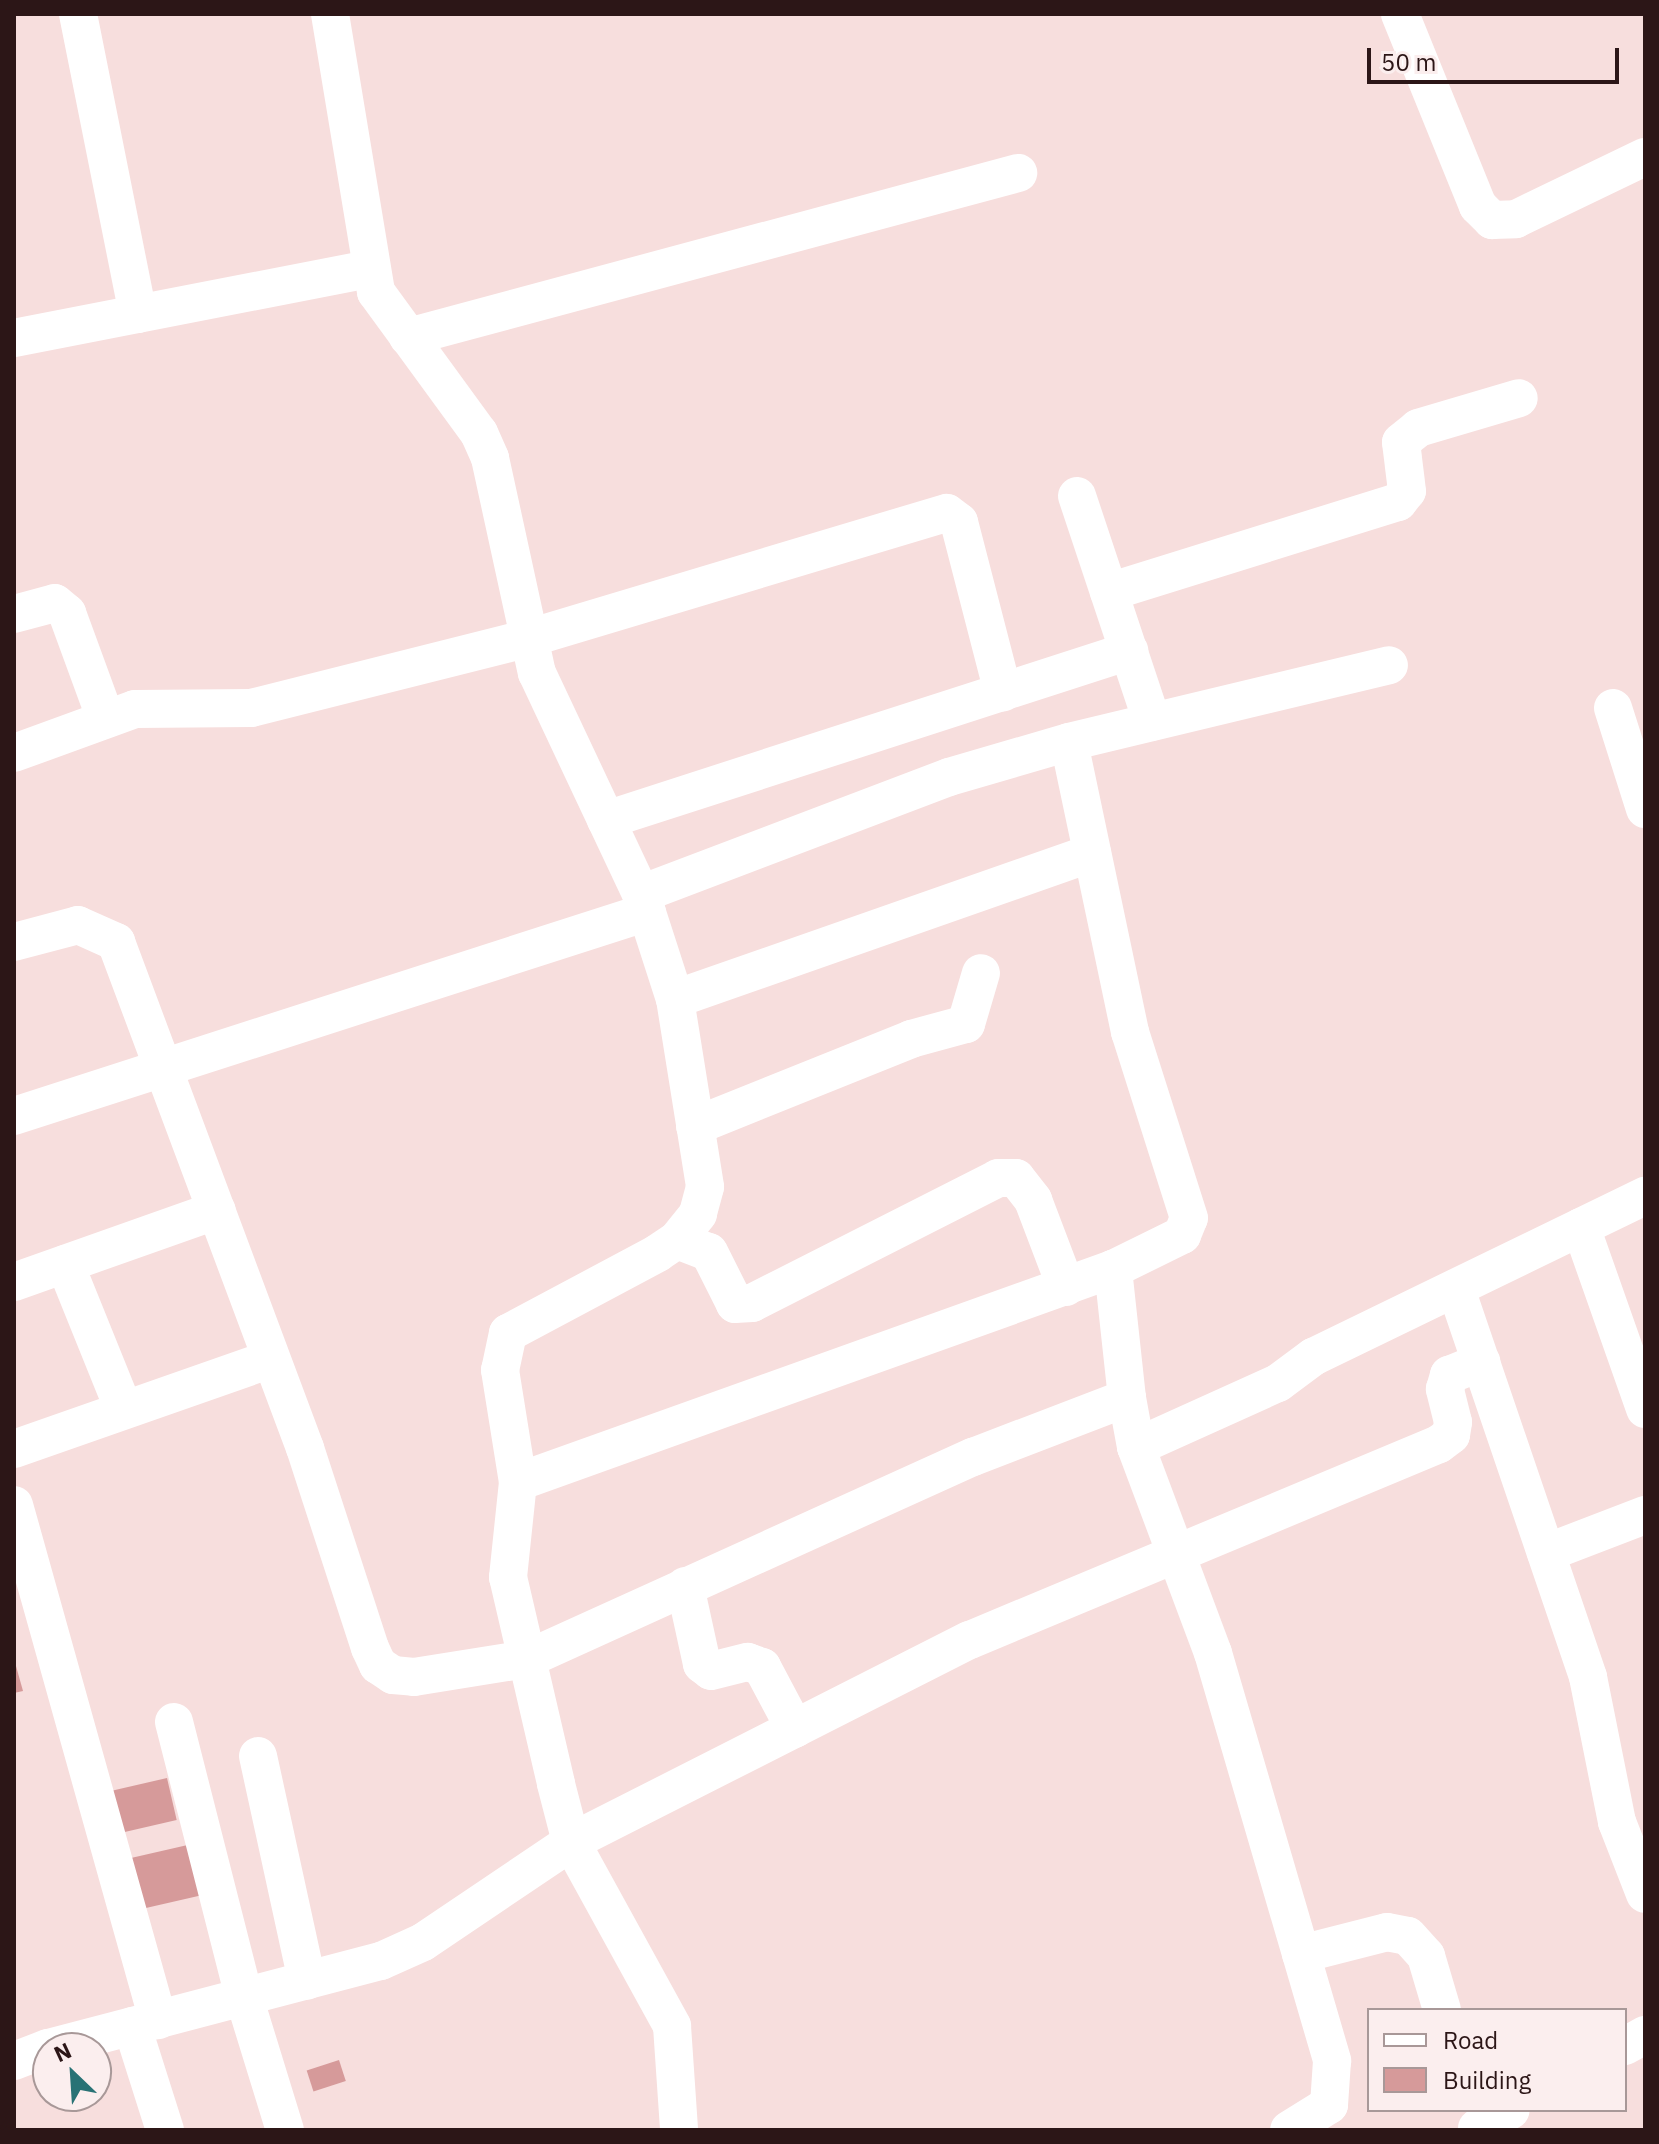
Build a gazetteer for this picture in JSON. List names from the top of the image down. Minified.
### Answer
{"legend":["Road","Building"],"scale_bar":"50 m","north":"top left"}
